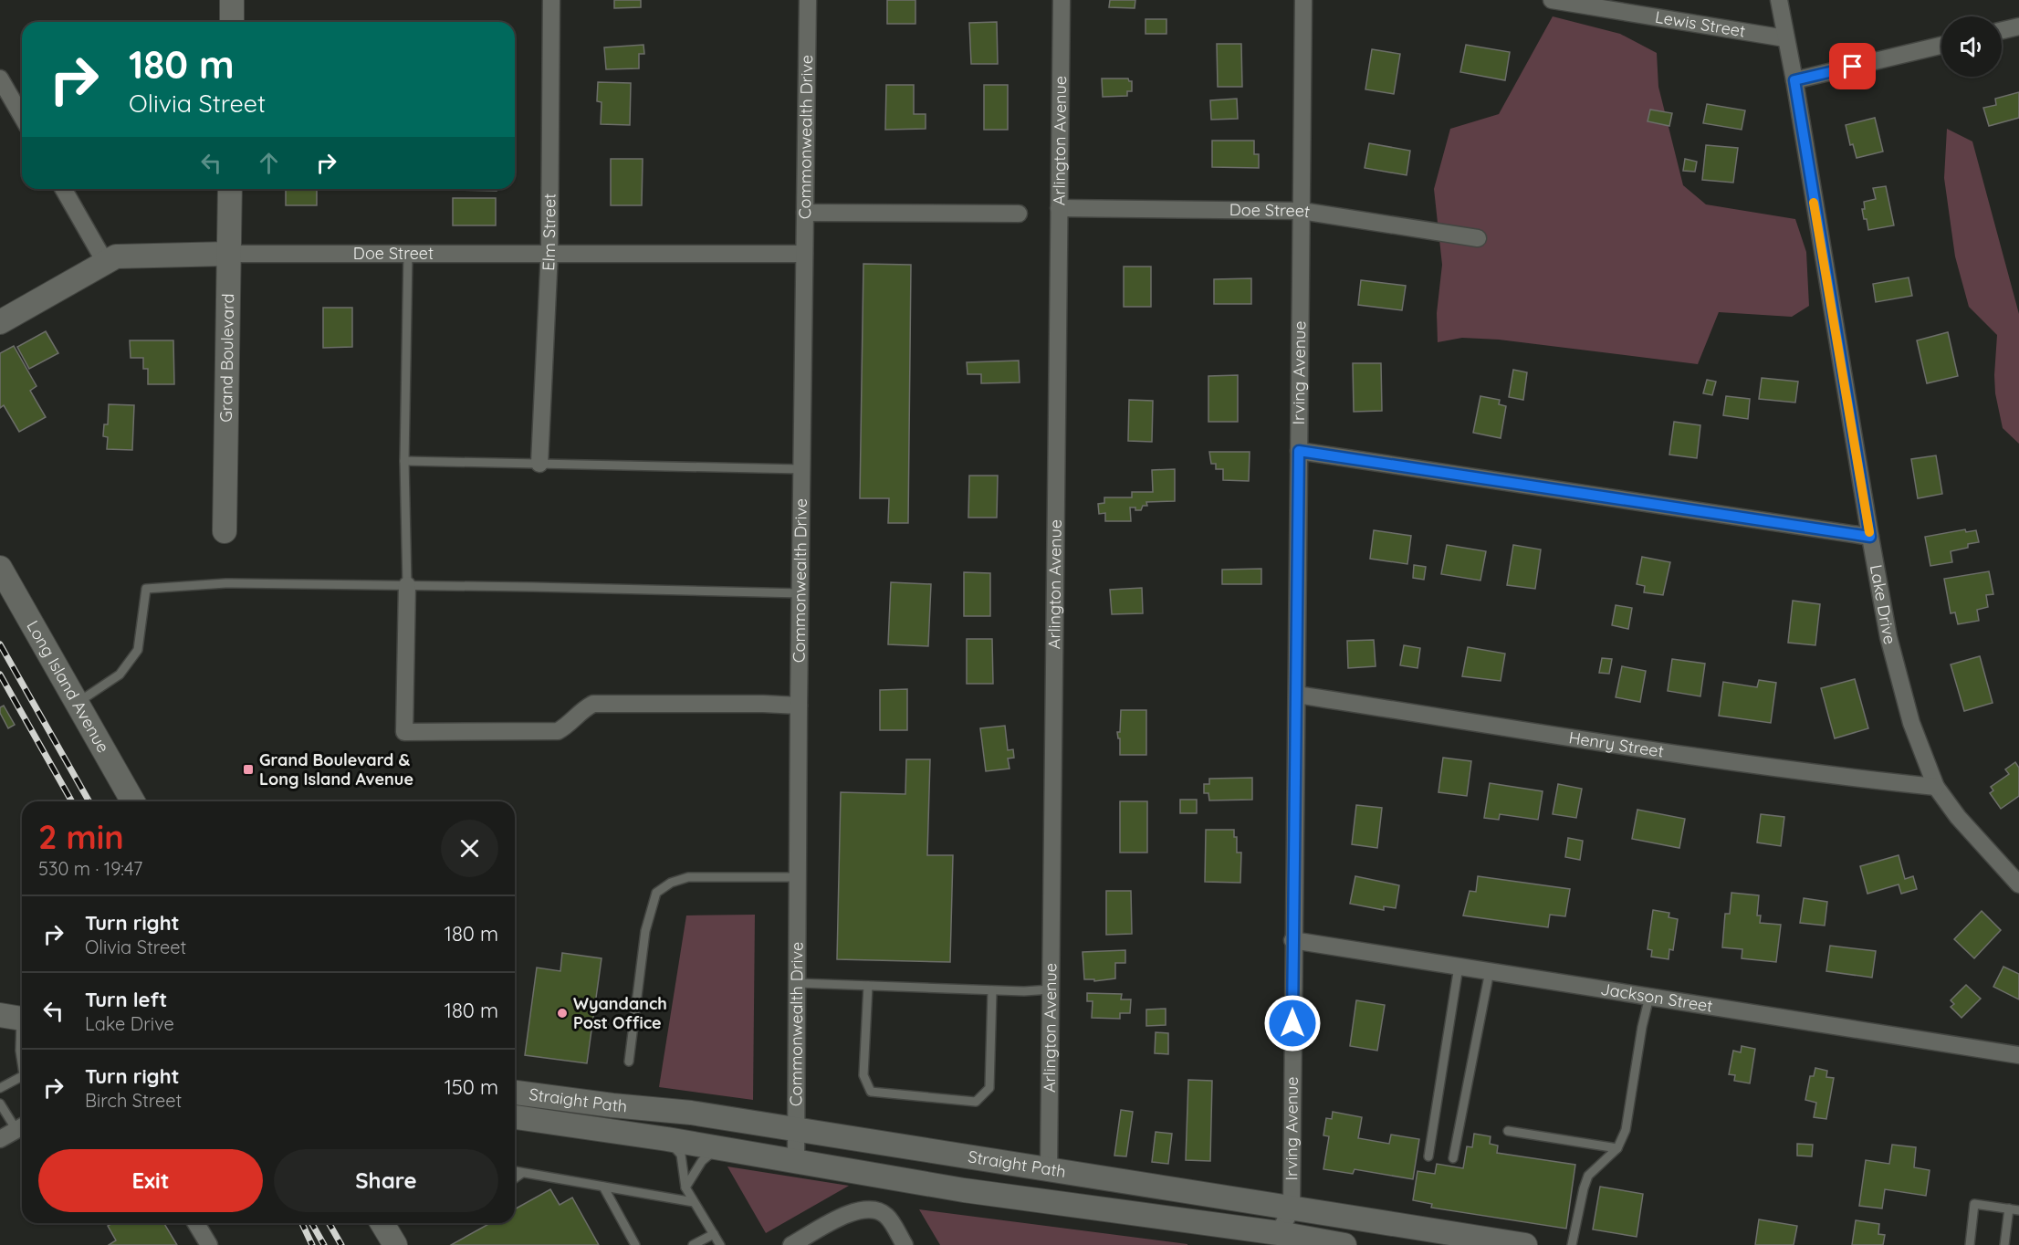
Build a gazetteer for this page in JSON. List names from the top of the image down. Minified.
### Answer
{"streets":{"main road":["Doe Street","Grand Boulevard","Long Island Avenue","Straight Path"],"street":["Lewis Street","Commonwealth Drive","Arlington Avenue","Elm Street","Irving Avenue","Lake Drive","Henry Street","Jackson Street"]},"crossings":[["Lewis Street","Lake Drive"],["Commonwealth Drive","Doe Street"],["Commonwealth Drive","Straight Path"],["Arlington Avenue","Doe Street"],["Arlington Avenue","Straight Path"],["Doe Street","Elm Street"],["Doe Street","Grand Boulevard"],["Doe Street","Irving Avenue"],["Irving Avenue","Henry Street"],["Irving Avenue","Jackson Street"],["Irving Avenue","Straight Path"],["Lake Drive","Henry Street"]],"places":{"transit":["Grand Boulevard & Long Island Avenue"],"other":["Wyandanch Post Office"]},"page":{"turn":["180 m","Olivia Street"],"heading":["2 min","530 m · 19:47"],"list":[{"name":"Turn right","note":"Olivia Street","value":"180 m"},{"name":"Turn left","note":"Lake Drive","value":"180 m"},{"name":"Turn right","note":"Birch Street","value":"150 m"}],"buttons":["Exit","Share"]}}
